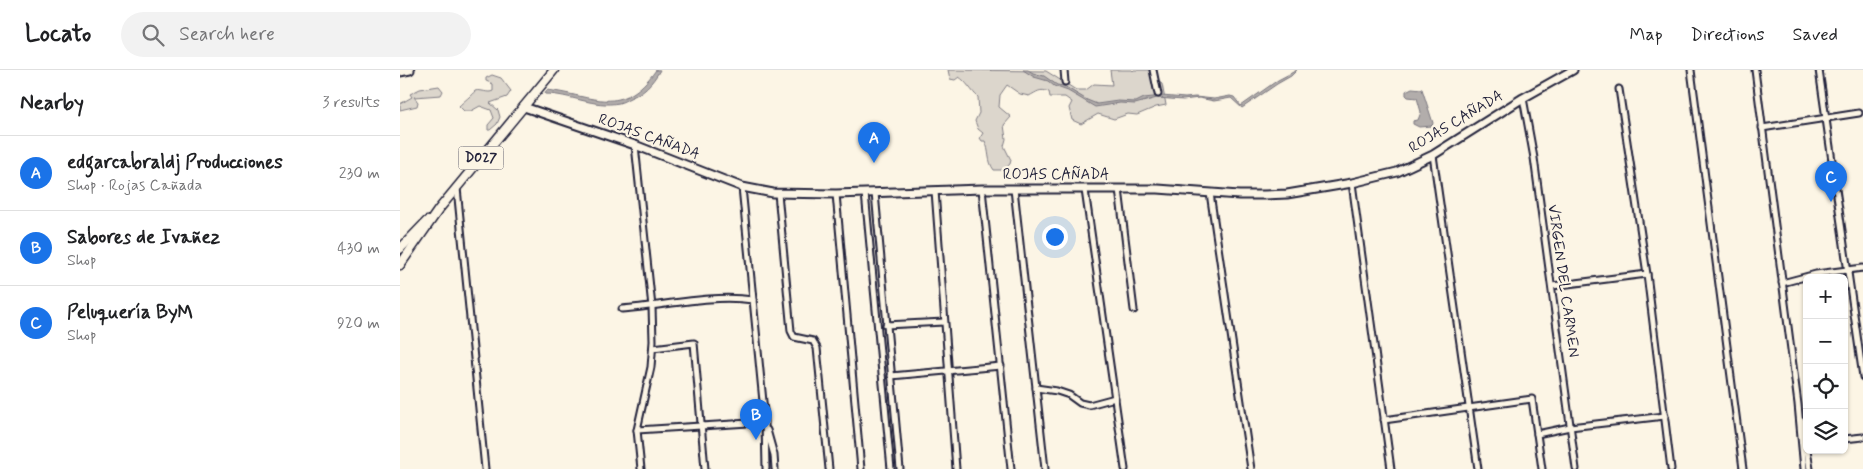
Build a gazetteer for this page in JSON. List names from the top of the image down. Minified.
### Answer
{"streets":{"main road":["ROJAS CAÑADA","D027"],"street":["VIRGEN DEL CARMEN"]},"crossings":[["ROJAS CAÑADA","D027"],["ROJAS CAÑADA","VIRGEN DEL CARMEN"]],"page":{"header":"Locato","search":"Search here","nav":["Map","Directions","Saved"],"heading":["Nearby","3 results"],"pins":["A","C","B"],"list":[{"mark":"A","name":"edgarcabraldj Producciones","note":"Shop · Rojas Cañada","value":"230 m"},{"mark":"B","name":"Sabores de Ivañez","note":"Shop","value":"430 m"},{"mark":"C","name":"Peluquería ByM","note":"Shop","value":"920 m"}],"map_buttons":["+","−"]}}
